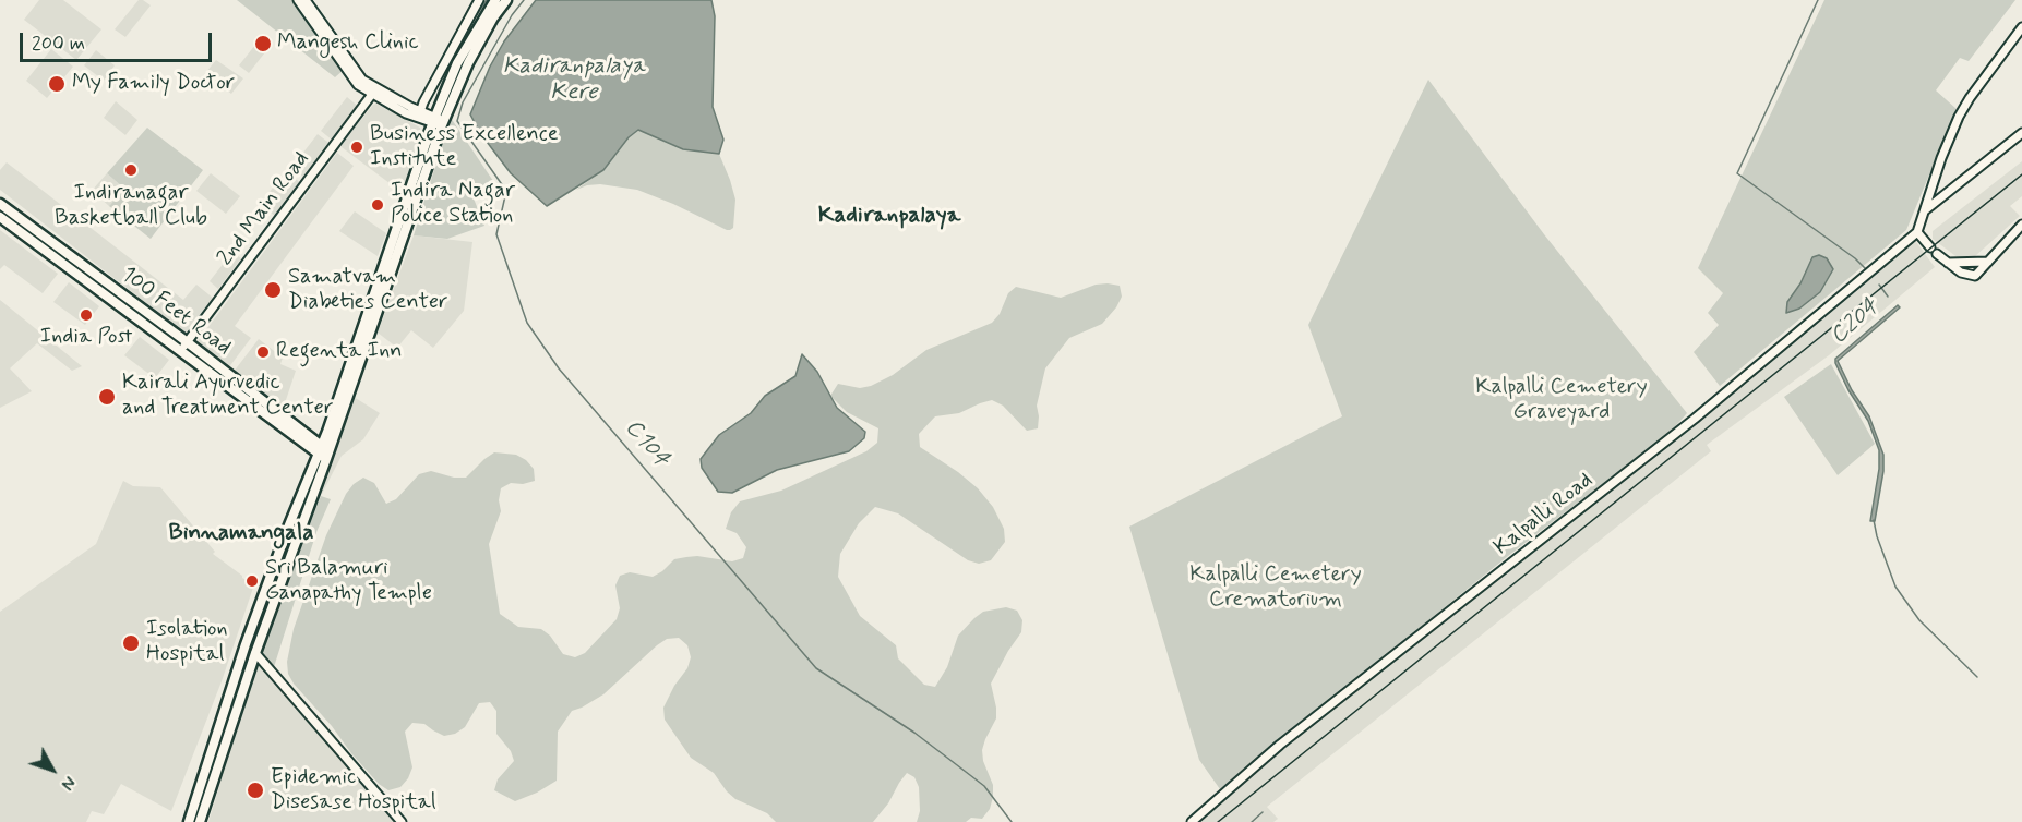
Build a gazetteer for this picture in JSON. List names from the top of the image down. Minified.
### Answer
{"streets":{"main road":["100 Feet Road"],"street":["2nd Main Road","Kalpalli Road"]},"crossings":[["2nd Main Road","100 Feet Road"]],"districts":["Kadiranpalaya","Binnamangala"],"water":["Kadiranpalaya Kere","C204","C104"],"parks":["Kalpalli Cemetery Graveyard","Kalpalli Cemetery Crematorium"],"places":["Mangesh Clinic","My Family Doctor","Business Excellence Institute","Indiranagar Basketball Club","Indira Nagar Police Station","Samatvam Diabeties Center","India Post","Regenta Inn","Kairali Ayurvedic and Treatment Center","Sri Balamuri Ganapathy Temple","Isolation Hospital","Epidemic Disesase Hospital"],"scale_bar":"200 m","north":"bottom right"}
